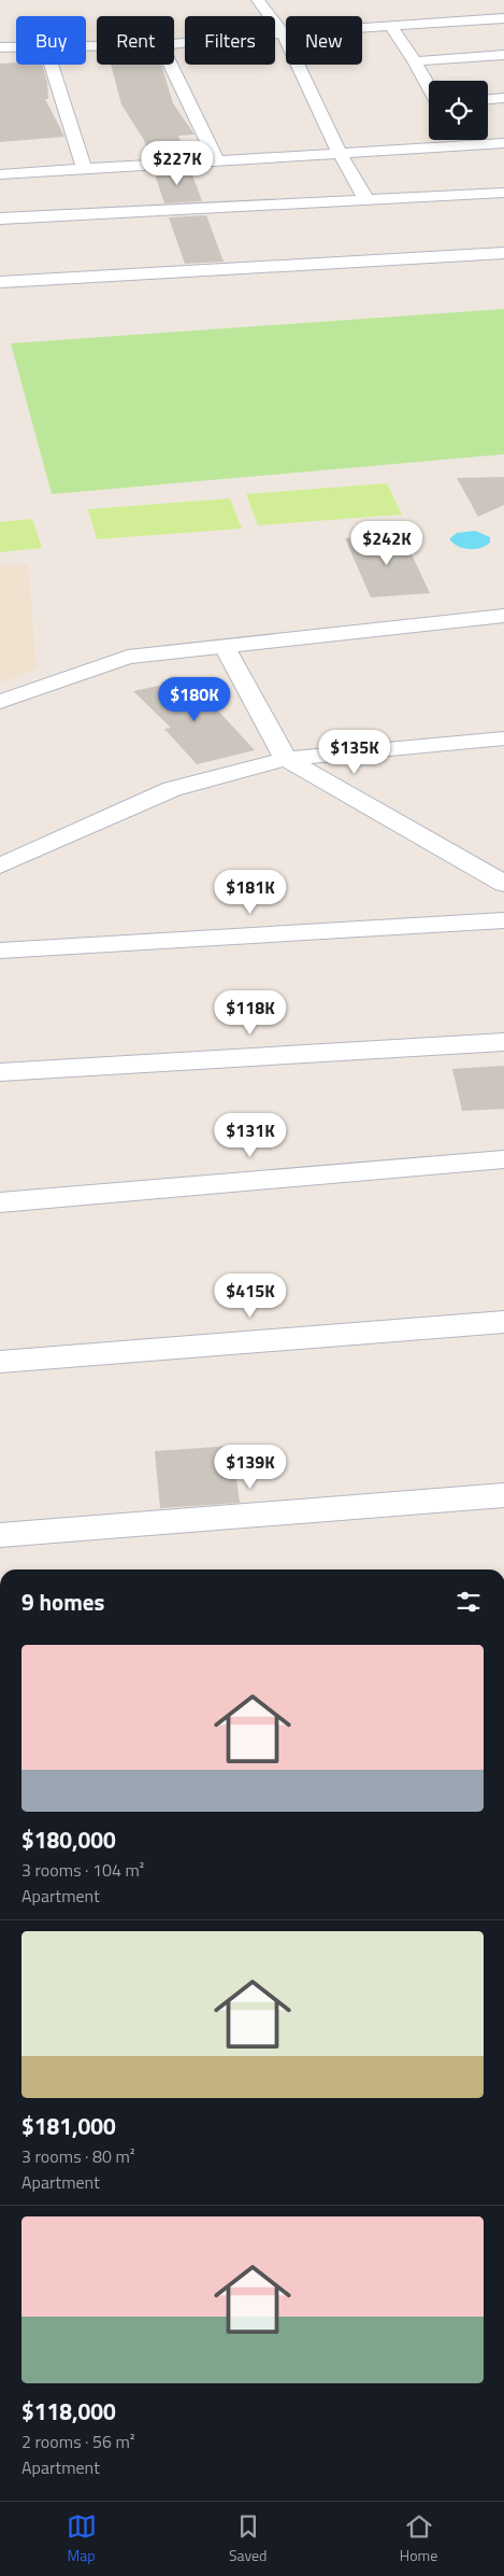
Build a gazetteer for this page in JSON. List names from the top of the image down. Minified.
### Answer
{"page":{"chip":["Buy","Rent","Filters","New"],"price":["$227K","$242K","$180K","$135K","$181K","$118K","$131K","$415K","$139K"],"heading":"9 homes","list":[{"name":"$180,000","note":"3 rooms · 104 m² · Apartment"},{"name":"$181,000","note":"3 rooms · 80 m² · Apartment"},{"name":"$118,000","note":"2 rooms · 56 m² · Apartment"}],"tabs":["Map","Saved","Home"]}}
